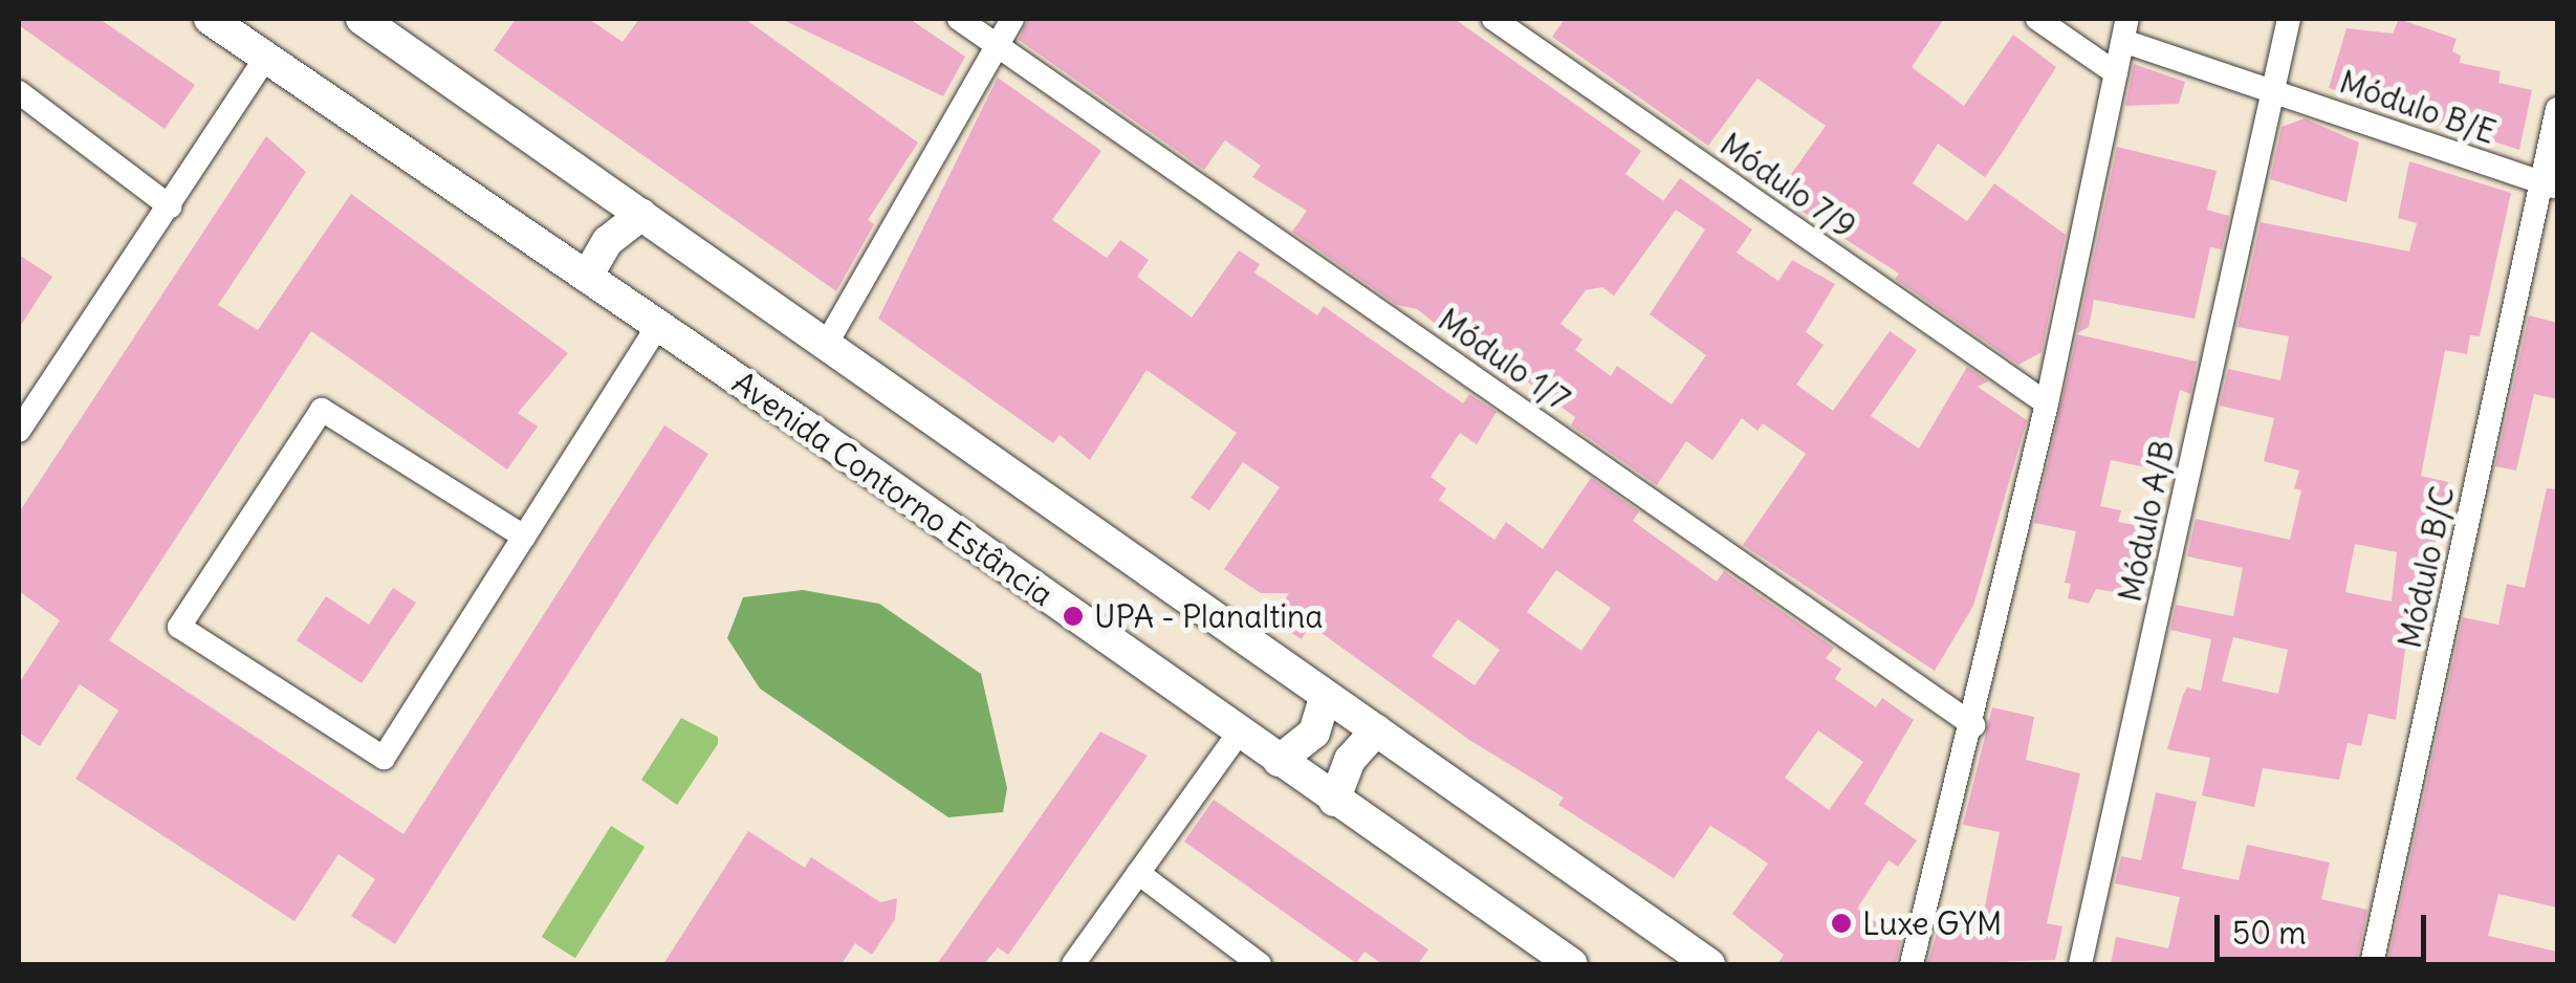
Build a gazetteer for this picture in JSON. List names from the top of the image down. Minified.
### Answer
{"streets":{"street":["Módulo B/E","Módulo 7/9","Módulo 1/7","Avenida Contorno Estância","Módulo A/B","Módulo B/C"]},"crossings":[["Módulo B/E","Módulo A/B"],["Módulo B/E","Módulo B/C"]],"places":["UPA - Planaltina","Luxe GYM"],"scale_bar":"50 m"}
